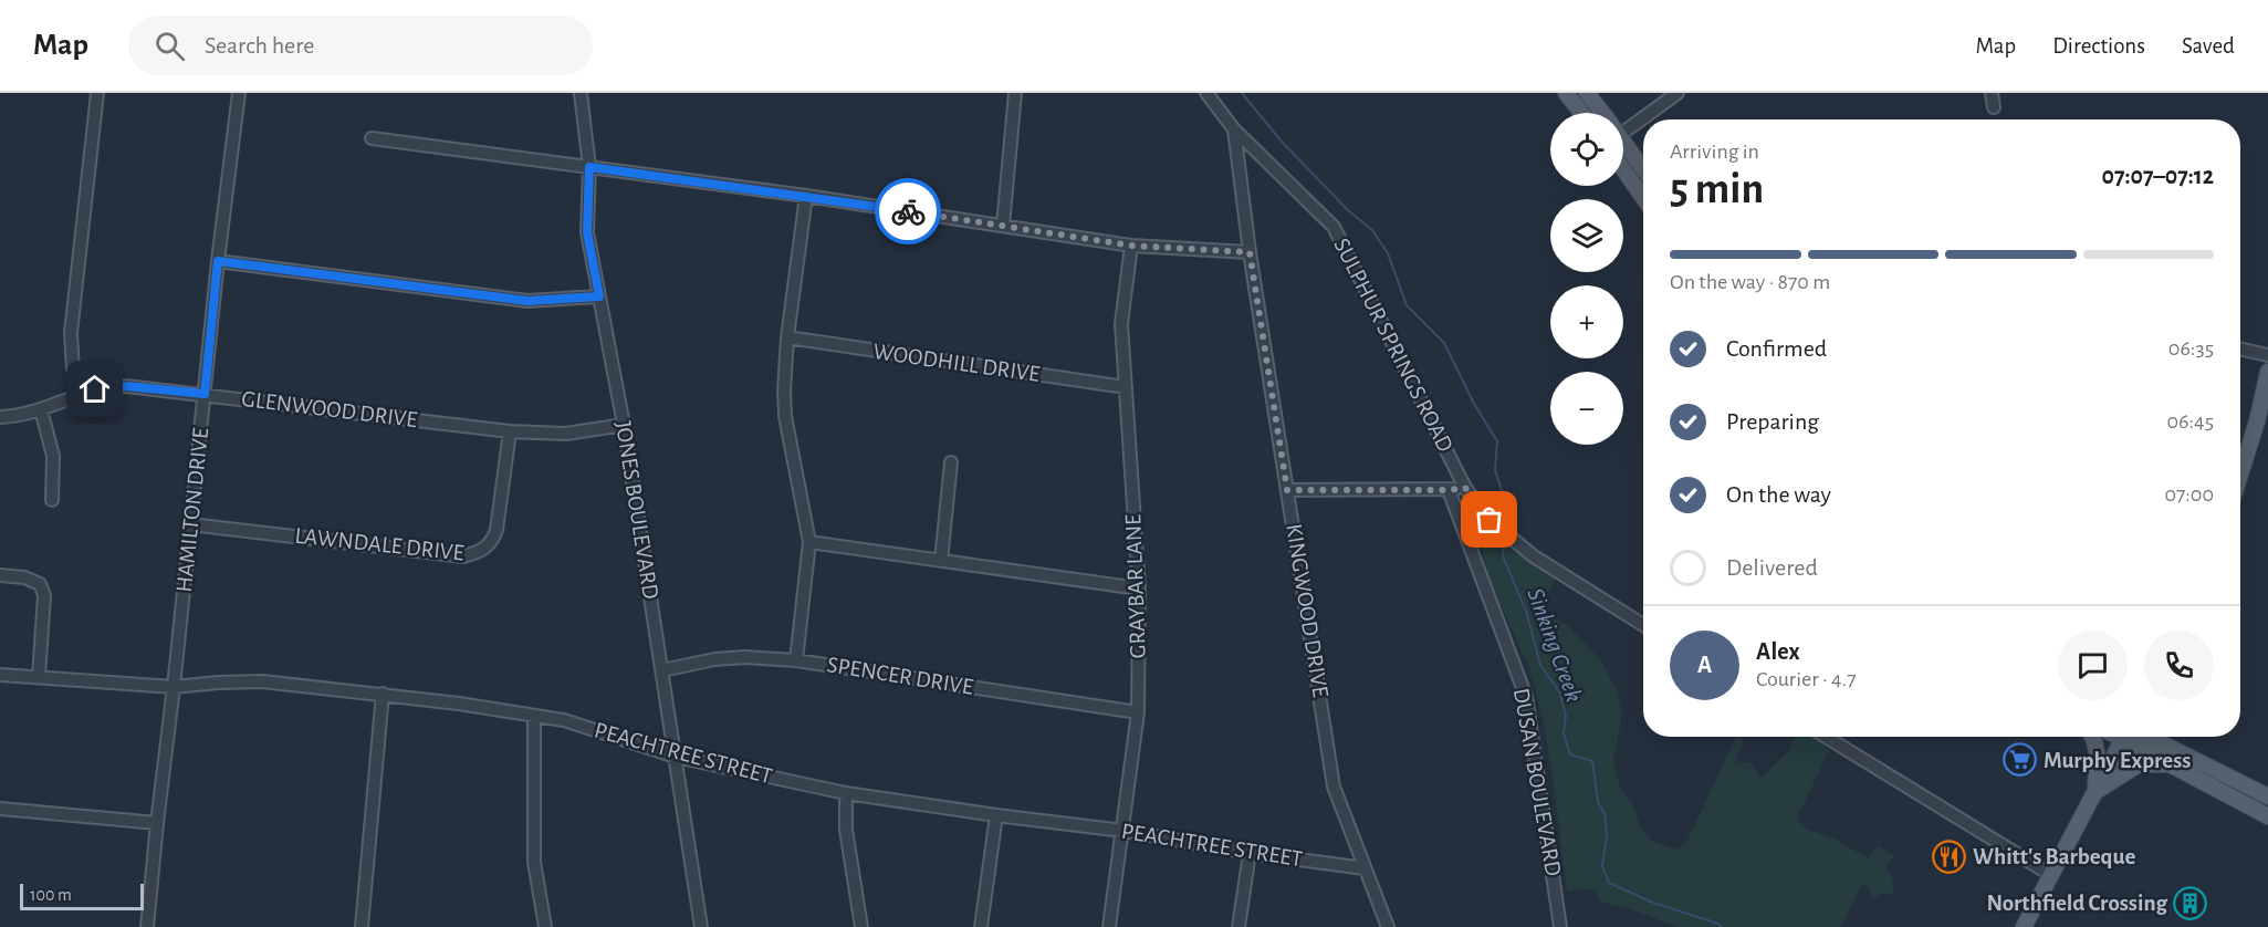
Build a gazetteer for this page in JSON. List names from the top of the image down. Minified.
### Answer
{"streets":{"street":["SULPHUR SPRINGS ROAD","WOODHILL DRIVE","GLENWOOD DRIVE","HAMILTON DRIVE","JONES BOULEVARD","LAWNDALE DRIVE","GRAYBAR LANE","KINGWOOD DRIVE","SPENCER DRIVE","PEACHTREE STREET","DUSAN BOULEVARD"]},"crossings":[["SULPHUR SPRINGS ROAD","KINGWOOD DRIVE"],["WOODHILL DRIVE","GRAYBAR LANE"],["GLENWOOD DRIVE","HAMILTON DRIVE"],["GLENWOOD DRIVE","JONES BOULEVARD"],["GLENWOOD DRIVE","LAWNDALE DRIVE"],["HAMILTON DRIVE","LAWNDALE DRIVE"],["HAMILTON DRIVE","PEACHTREE STREET"],["JONES BOULEVARD","SPENCER DRIVE"],["JONES BOULEVARD","PEACHTREE STREET"],["GRAYBAR LANE","SPENCER DRIVE"],["GRAYBAR LANE","PEACHTREE STREET"],["KINGWOOD DRIVE","PEACHTREE STREET"]],"water":["Sinking Creek"],"places":{"supermarket":["Murphy Express"],"restaurant":["Whitt's Barbeque"],"building":["Northfield Crossing"]},"scale_bar":"100 m","page":{"header":"Map","search":"Search here","nav":["Map","Directions","Saved"],"map_buttons":["+","−"],"heading":["5 min","Arriving in","07:07–07:12"],"panel":["Alex","Courier · 4.7"],"bar":"On the way · 870 m","list":[["Confirmed","06:35"],["Preparing","06:45"],["On the way","07:00"],"Delivered"],"round":"A","scale":"100 m"}}
